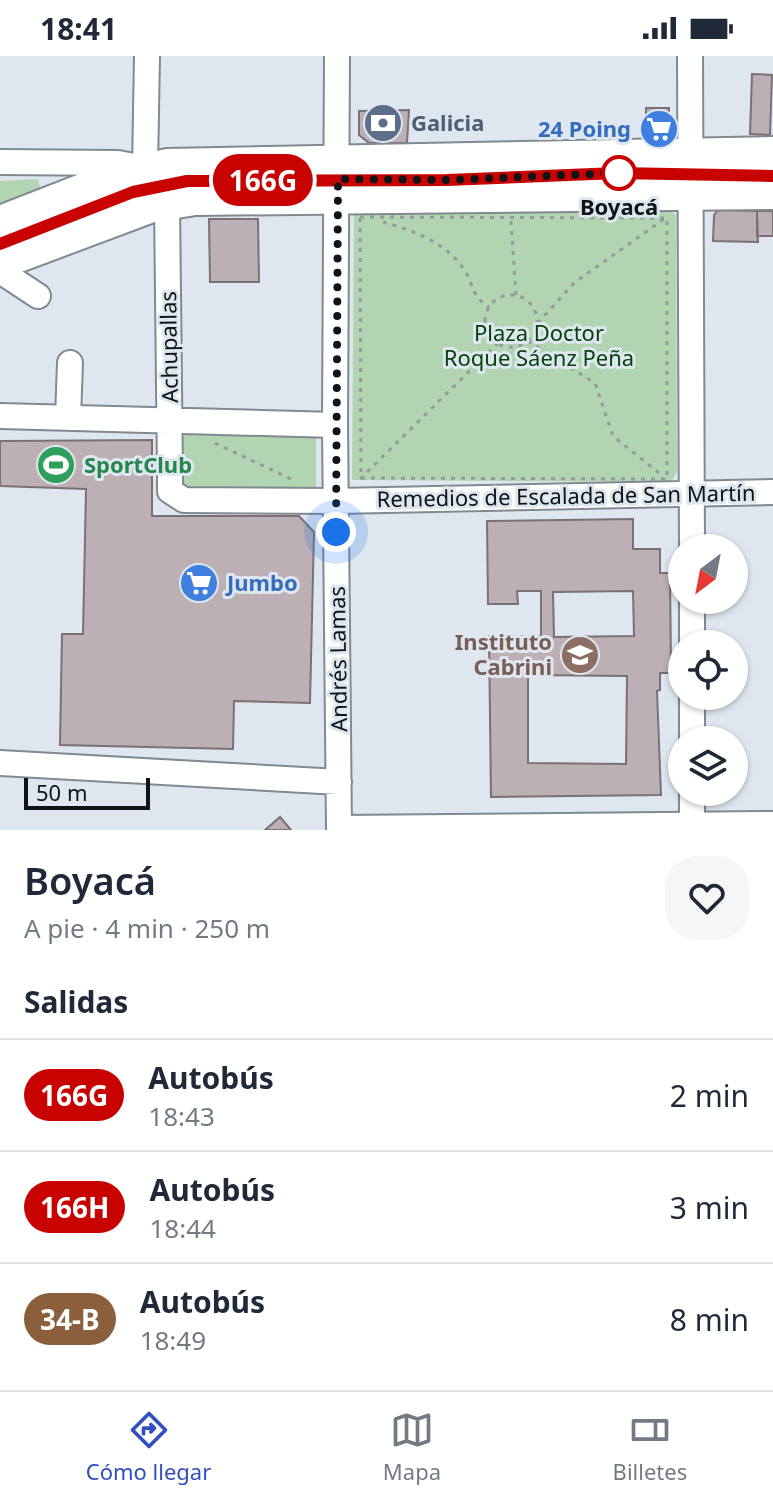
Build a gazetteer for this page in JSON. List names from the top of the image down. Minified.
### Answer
{"streets":{"street":["Achupallas","Remedios de Escalada de San Martín","Andrés Lamas"]},"crossings":[["Achupallas","Remedios de Escalada de San Martín"],["Remedios de Escalada de San Martín","Andrés Lamas"]],"parks":["Plaza Doctor Roque Sáenz Peña"],"places":{"bank":["Galicia"],"supermarket":["24 Poing","Jumbo"],"other":["Boyacá"],"sports":["SportClub"],"school or university":["Instituto Cabrini"]},"lines":["bus line 166G"],"scale_bar":"50 m","north":"bottom left","page":{"status":"18:41","on_map":"166G","scale":"50 m","heading":[["Boyacá","A pie · 4 min · 250 m"],"Salidas"],"list":[{"mark":"166G","name":"Autobús","note":"18:43","value":"2 min"},{"mark":"166H","name":"Autobús","note":"18:44","value":"3 min"},{"mark":"34-B","name":"Autobús","note":"18:49","value":"8 min"}],"tabs":["Cómo llegar","Mapa","Billetes"]}}
